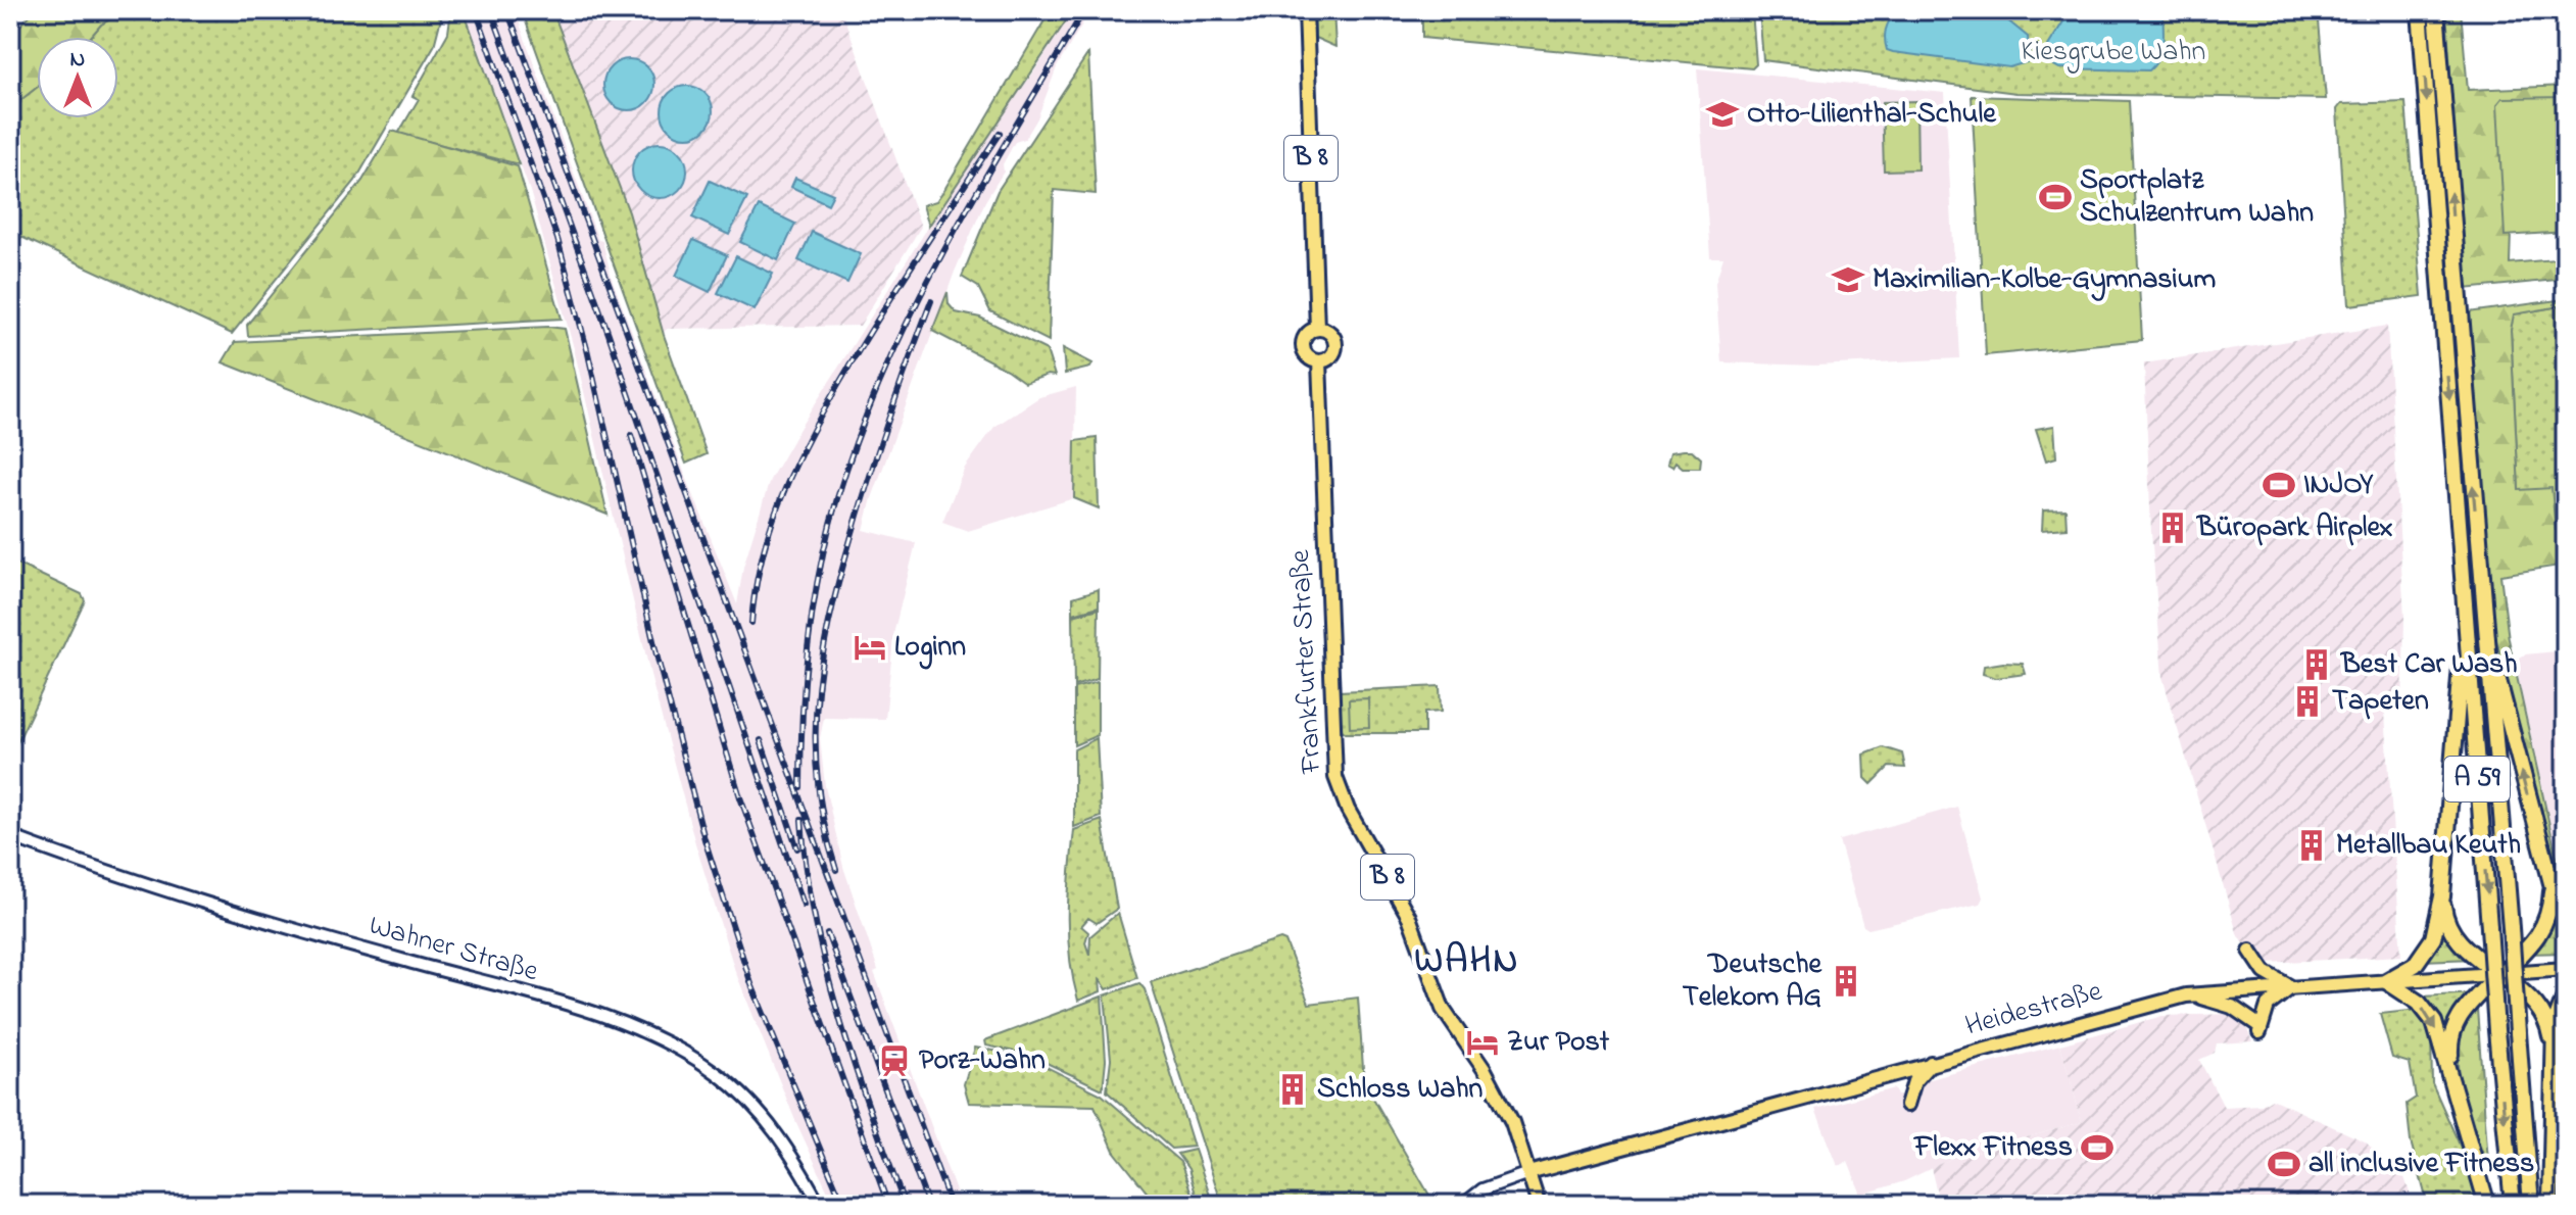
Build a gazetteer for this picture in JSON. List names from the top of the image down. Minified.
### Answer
{"streets":{"highway":["A 59"],"main road":["B 8","Frankfurter Straße","Heidestraße"],"street":["Wahner Straße"]},"crossings":[["B 8","Frankfurter Straße"],["Frankfurter Straße","Heidestraße"]],"districts":["WAHN"],"parks":["Kiesgrube Wahn"],"places":{"school or university":["Otto-Lilienthal-Schule","Maximilian-Kolbe-Gymnasium"],"sports":["Sportplatz Schulzentrum Wahn","INJOY","Flexx Fitness","all inclusive Fitness"],"building":["Büropark Airplex","Best Car Wash","Tapeten","Metallbau Keuth","Deutsche Telekom AG","Schloss Wahn"],"hotel":["Loginn","Zur Post"],"station":["Porz-Wahn"]},"north":"top"}
